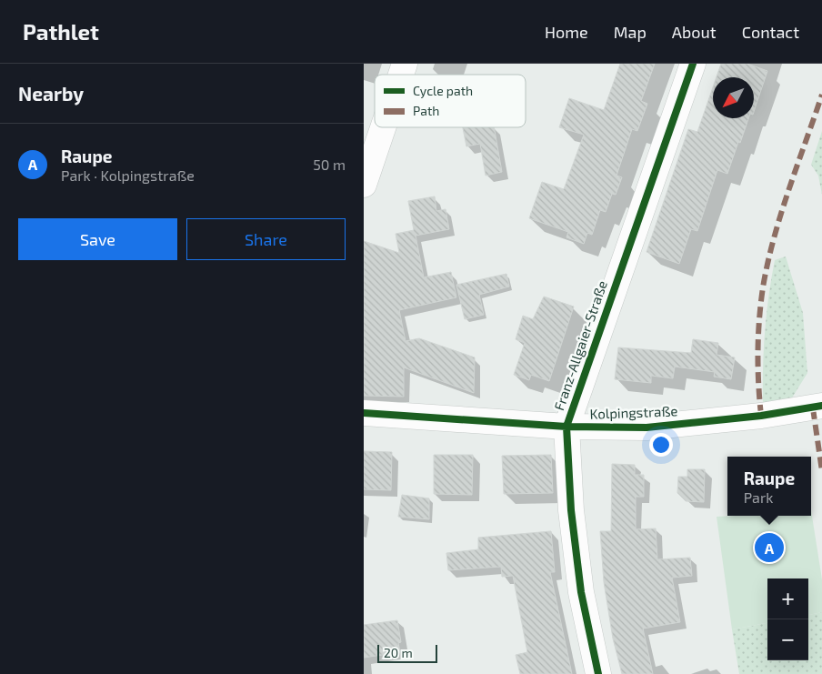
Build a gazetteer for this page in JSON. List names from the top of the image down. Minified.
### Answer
{"streets":{"street":["Franz-Allgaier-Straße","Kolpingstraße"]},"crossings":[["Franz-Allgaier-Straße","Kolpingstraße"]],"legend":["Cycle path","Path"],"scale_bar":"20 m","north":"bottom left","page":{"header":"Pathlet","nav":["Home","Map","About","Contact"],"heading":"Nearby","list":[{"mark":"A","name":"Raupe","note":"Park · Kolpingstraße","value":"50 m"}],"buttons":["Save","Share"],"popup":["Raupe","Park"],"pins":"A","map_buttons":["+","−"],"scale":"20 m"}}
